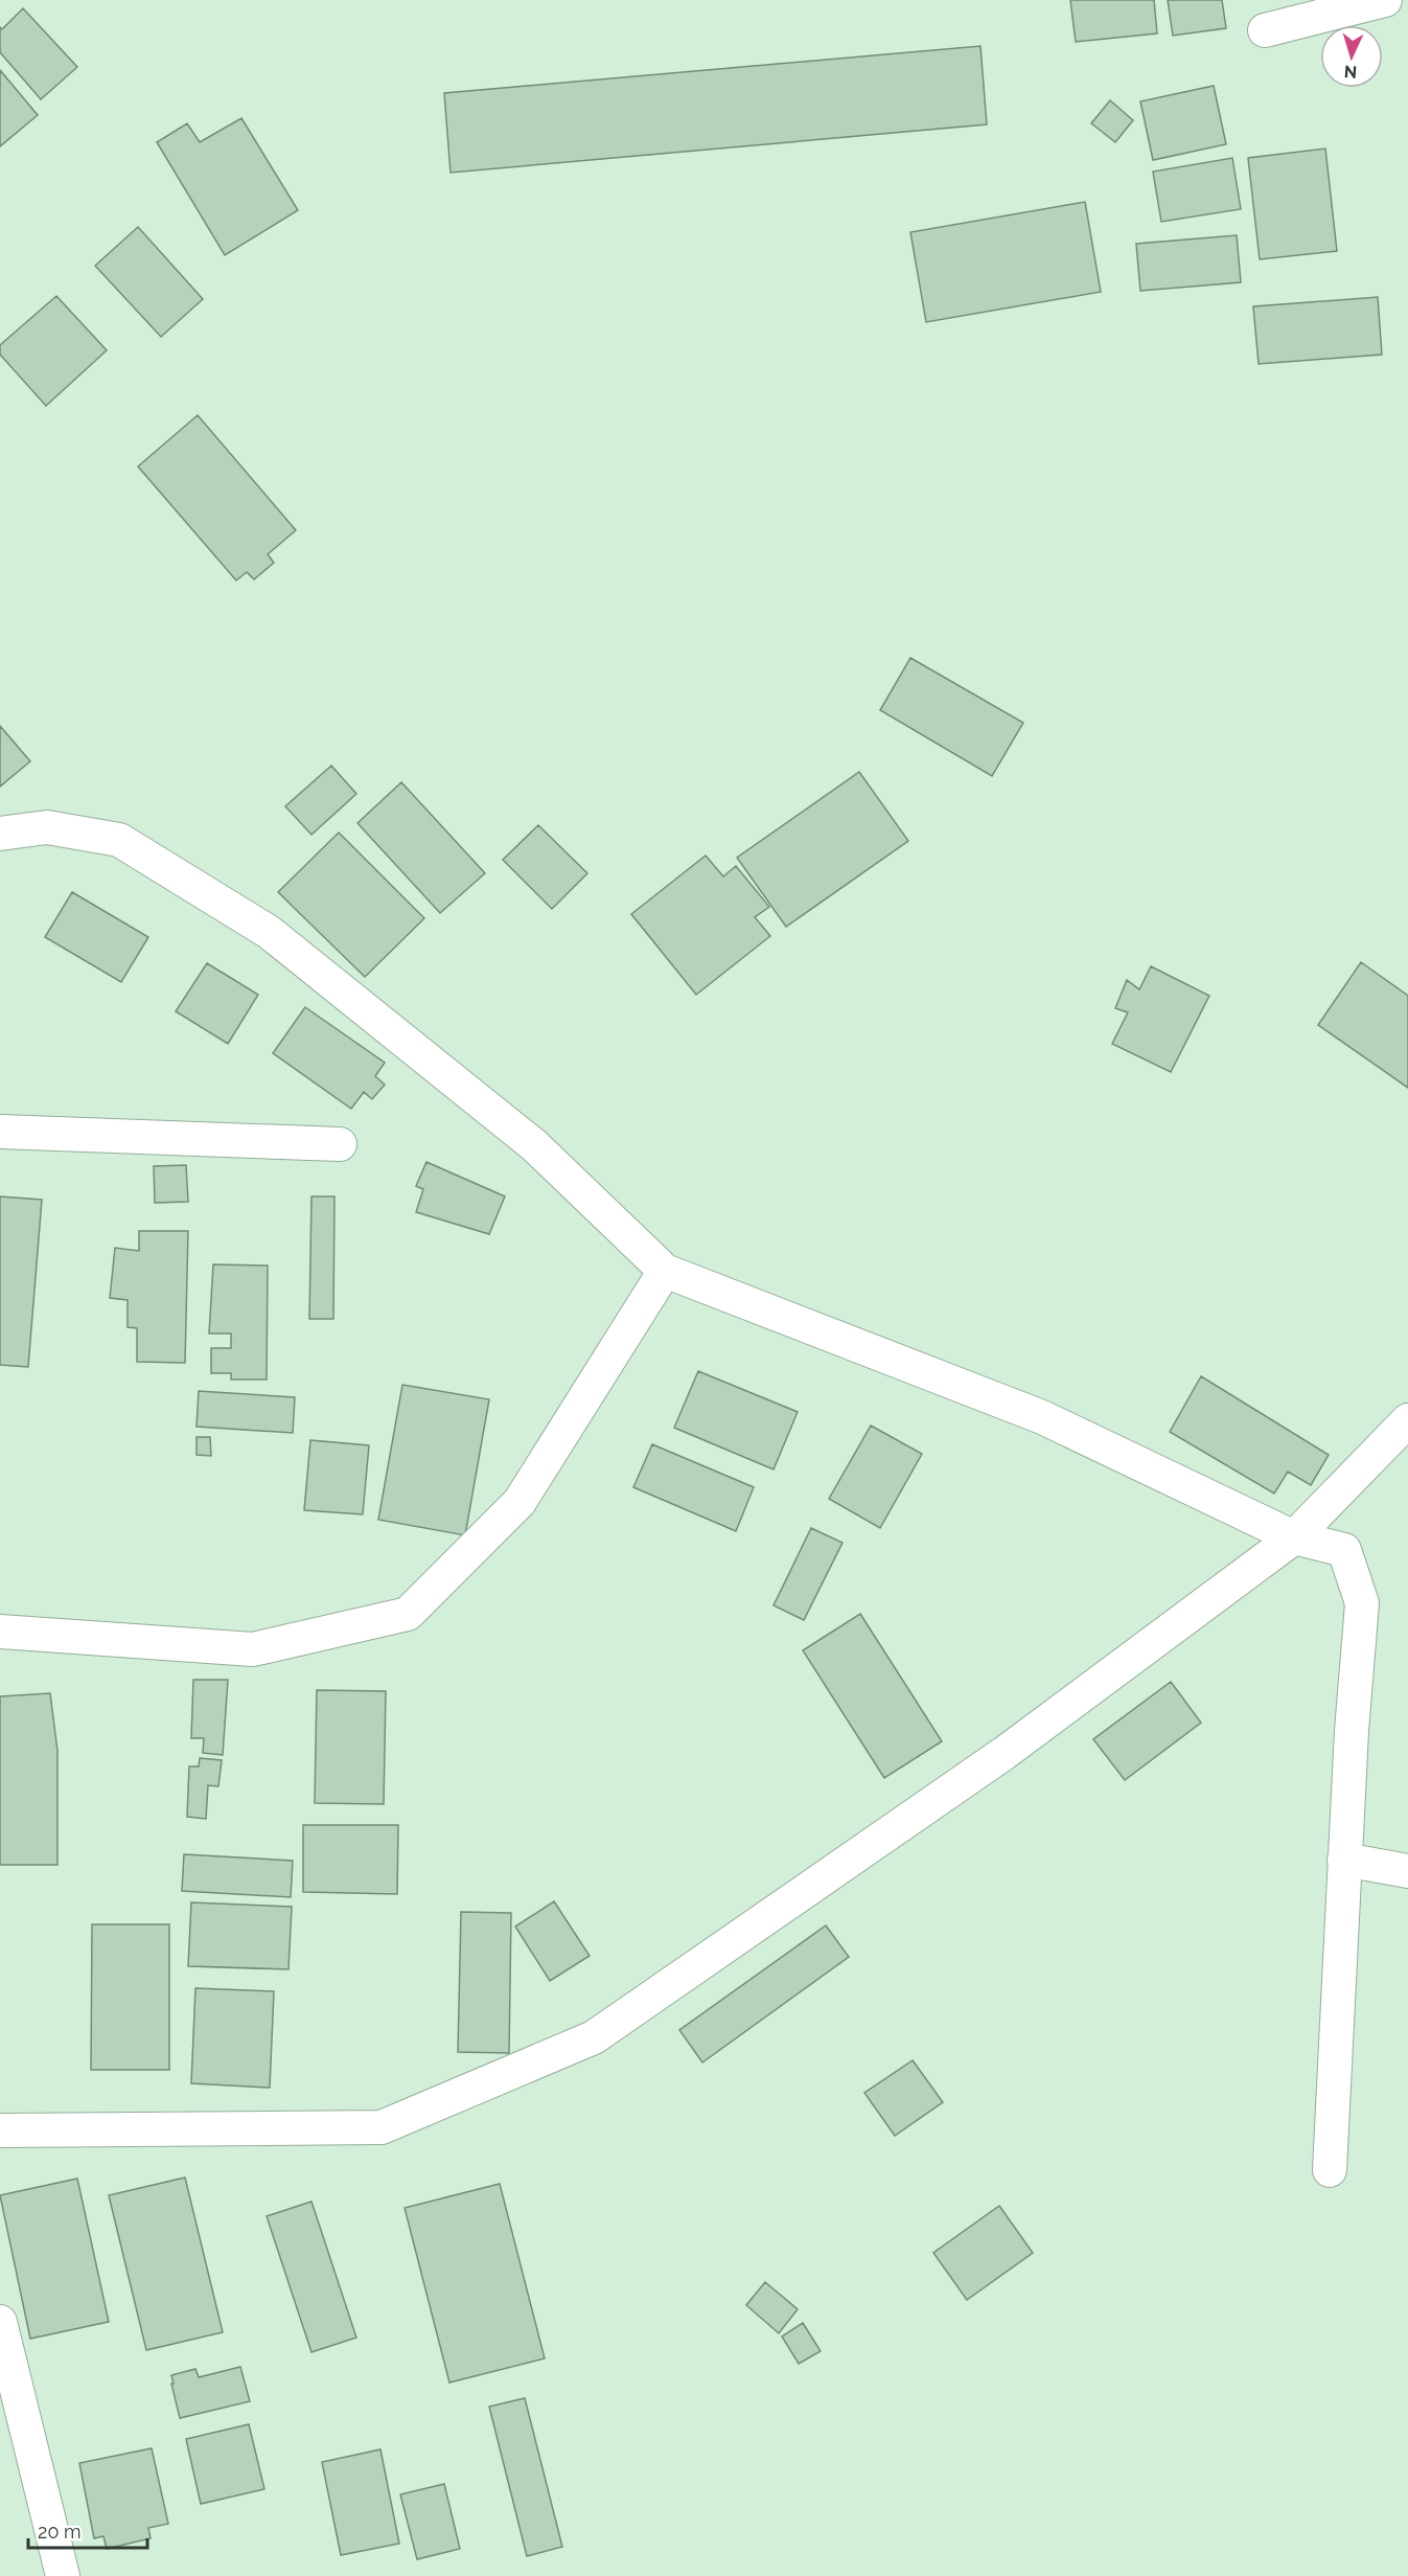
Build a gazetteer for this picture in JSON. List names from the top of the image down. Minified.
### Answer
{"scale_bar":"20 m","north":"bottom"}
